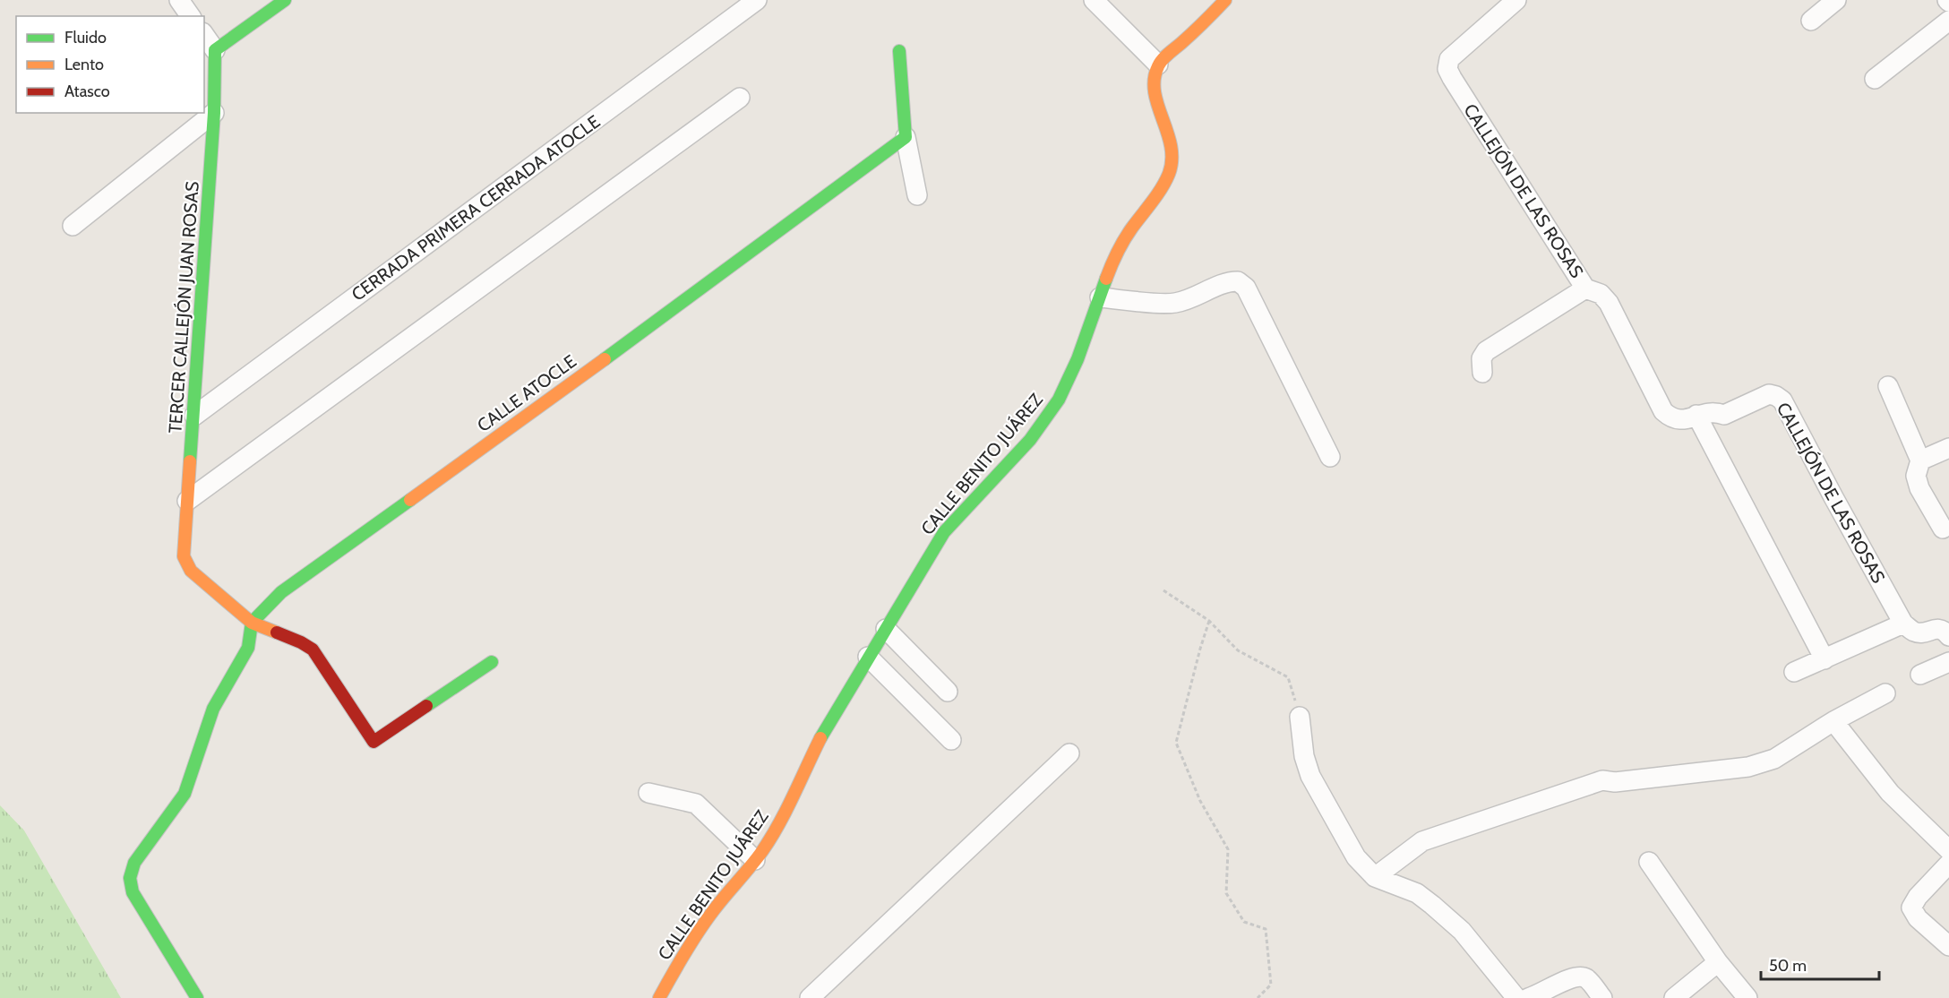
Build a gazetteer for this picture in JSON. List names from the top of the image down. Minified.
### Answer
{"streets":{"street":["CALLEJÓN DE LAS ROSAS","CERRADA PRIMERA CERRADA ATOCLE","TERCER CALLEJÓN JUAN ROSAS","CALLE ATOCLE","CALLE BENITO JUÁREZ"]},"crossings":[["CERRADA PRIMERA CERRADA ATOCLE","TERCER CALLEJÓN JUAN ROSAS"],["TERCER CALLEJÓN JUAN ROSAS","CALLE ATOCLE"]],"legend":["Fluido","Lento","Atasco"],"scale_bar":"50 m"}
